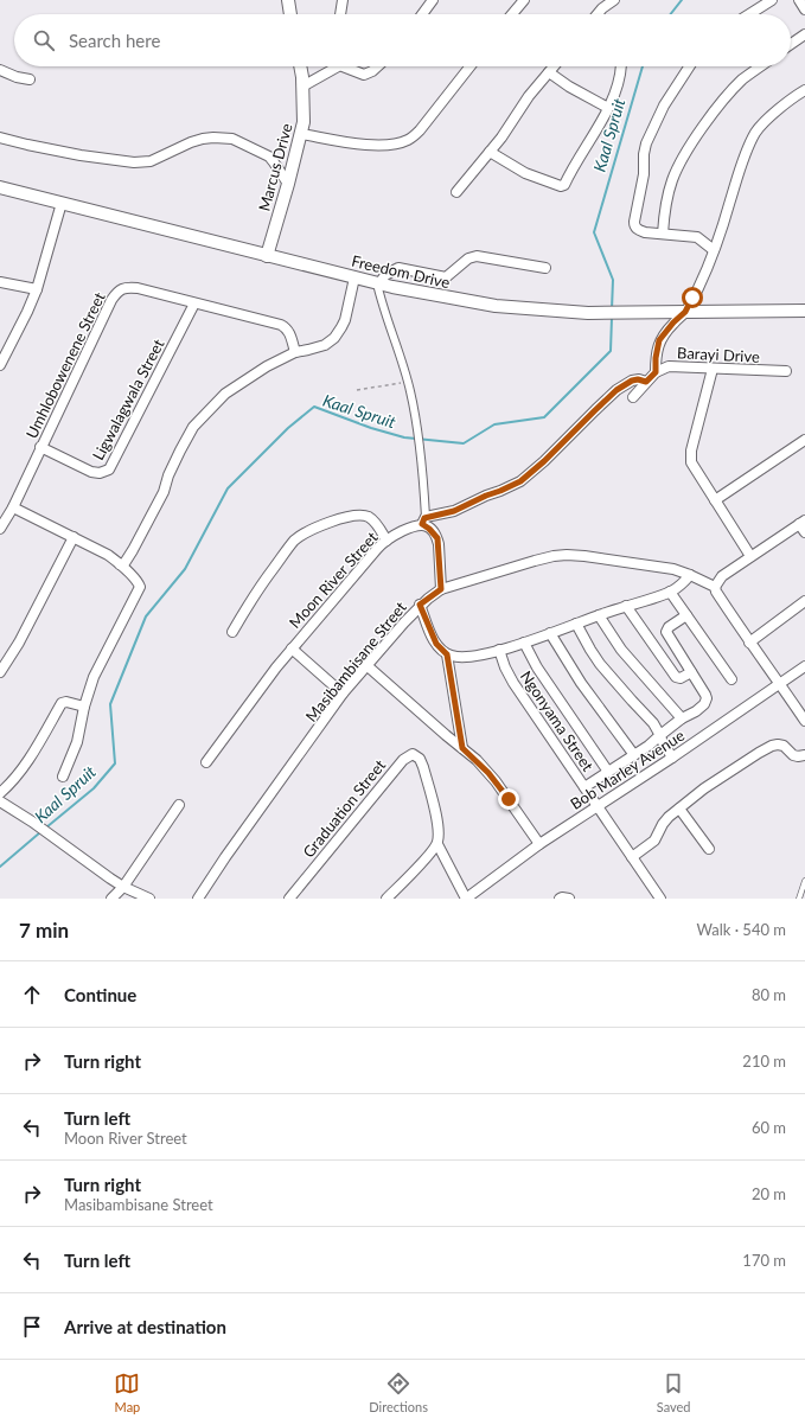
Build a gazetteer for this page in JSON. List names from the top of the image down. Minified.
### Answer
{"streets":{"street":["Marcus Drive","Freedom Drive","Barayi Drive","Umhlobowenene Street","Ligwalagwala Street","Moon River Street","Masibambisane Street","Ngonyama Street","Bob Marley Avenue","Graduation Street"]},"crossings":[["Marcus Drive","Freedom Drive"],["Umhlobowenene Street","Ligwalagwala Street"],["Moon River Street","Masibambisane Street"],["Ngonyama Street","Bob Marley Avenue"]],"water":["Kaal Spruit"],"page":{"search":"Search here","heading":["7 min","Walk · 540 m"],"list":[["Continue","80 m"],["Turn right","210 m"],["Turn left","Moon River Street","60 m"],["Turn right","Masibambisane Street","20 m"],["Turn left","170 m"],"Arrive at destination"],"nav":["Map","Directions","Saved"]}}
